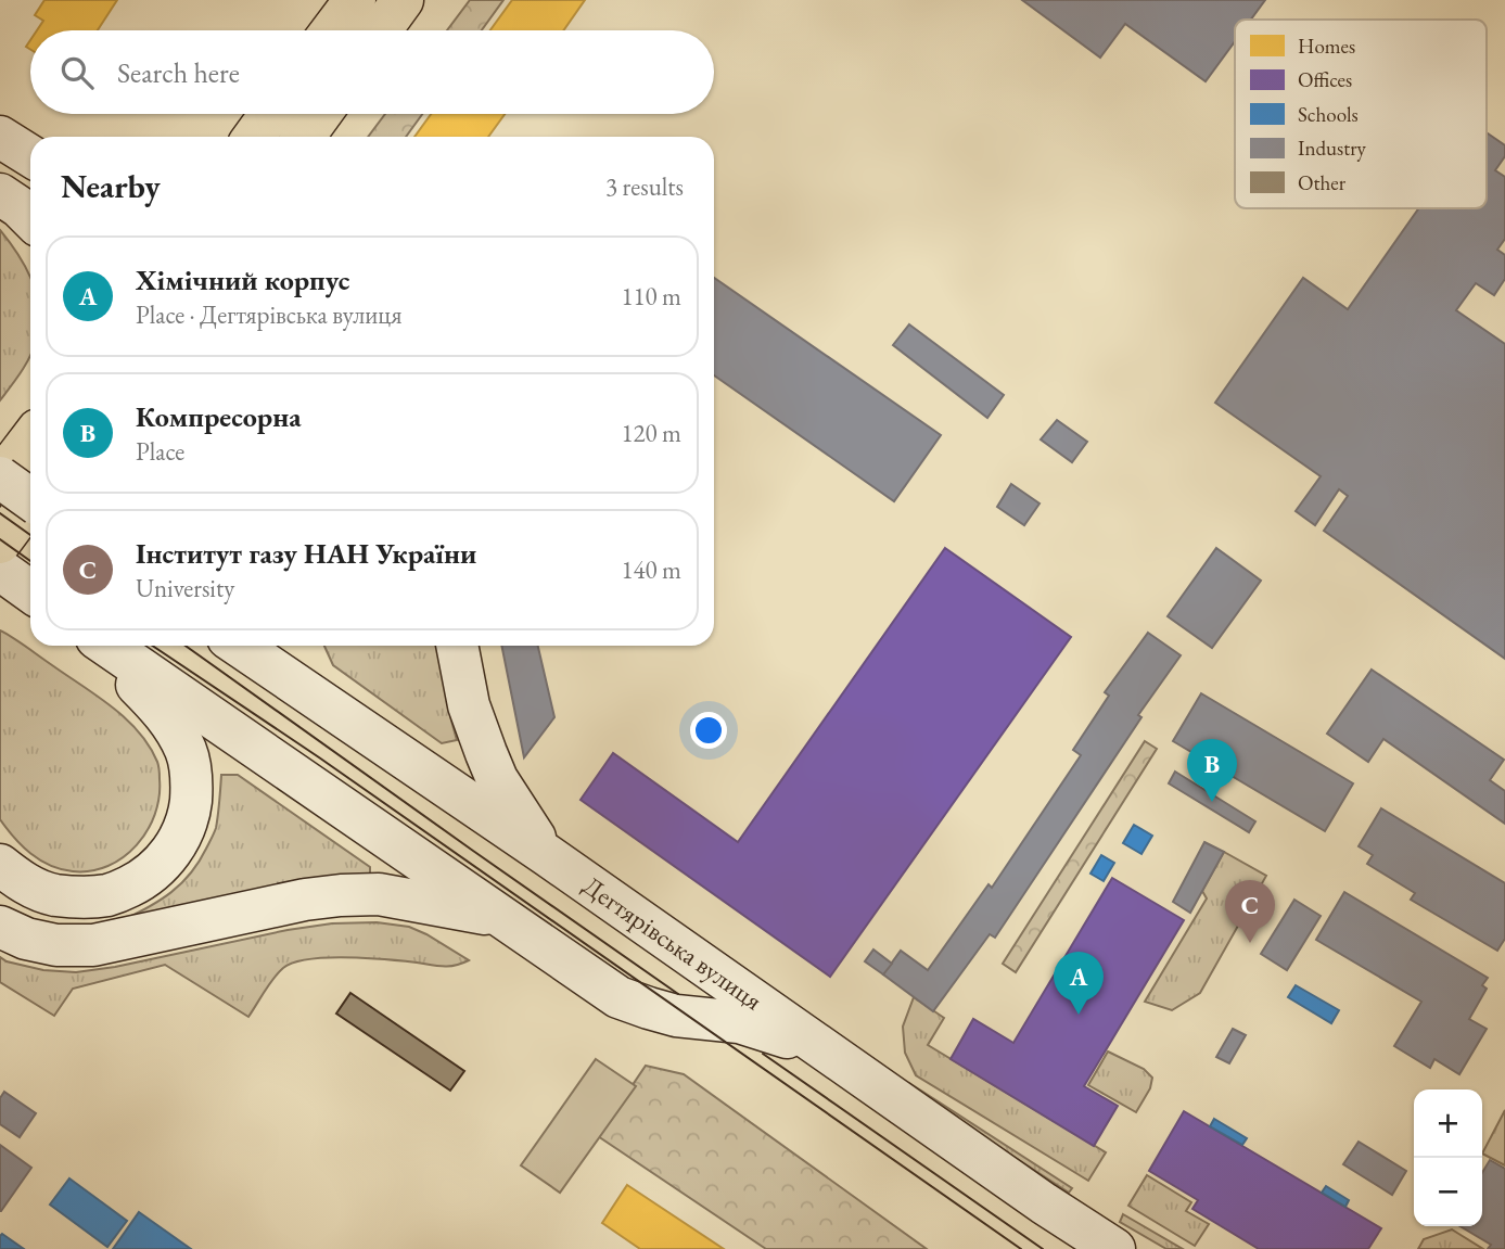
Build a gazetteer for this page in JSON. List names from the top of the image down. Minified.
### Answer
{"streets":{"main road":["Дегтярівська вулиця"]},"legend":["Homes","Offices","Schools","Industry","Other"],"page":{"search":"Search here","heading":["Nearby","3 results"],"list":[{"mark":"A","name":"Хімічний корпус","note":"Place · Дегтярівська вулиця","value":"110 m"},{"mark":"B","name":"Компресорна","note":"Place","value":"120 m"},{"mark":"C","name":"Інститут газу НАН України","note":"University","value":"140 m"}],"pins":["B","C","A"],"map_buttons":["+","−"]}}
